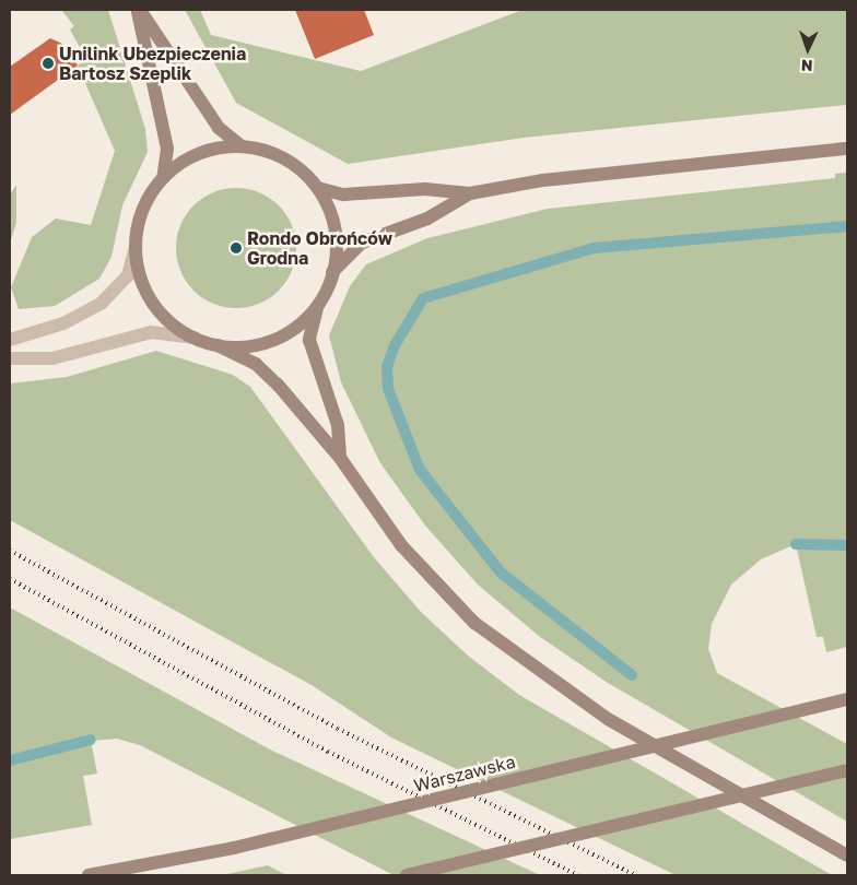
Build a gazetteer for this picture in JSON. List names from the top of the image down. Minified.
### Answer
{"streets":{"main road":["Warszawska"]},"places":["Unilink Ubezpieczenia Bartosz Szeplik","Rondo Obrońców Grodna"],"north":"bottom"}
